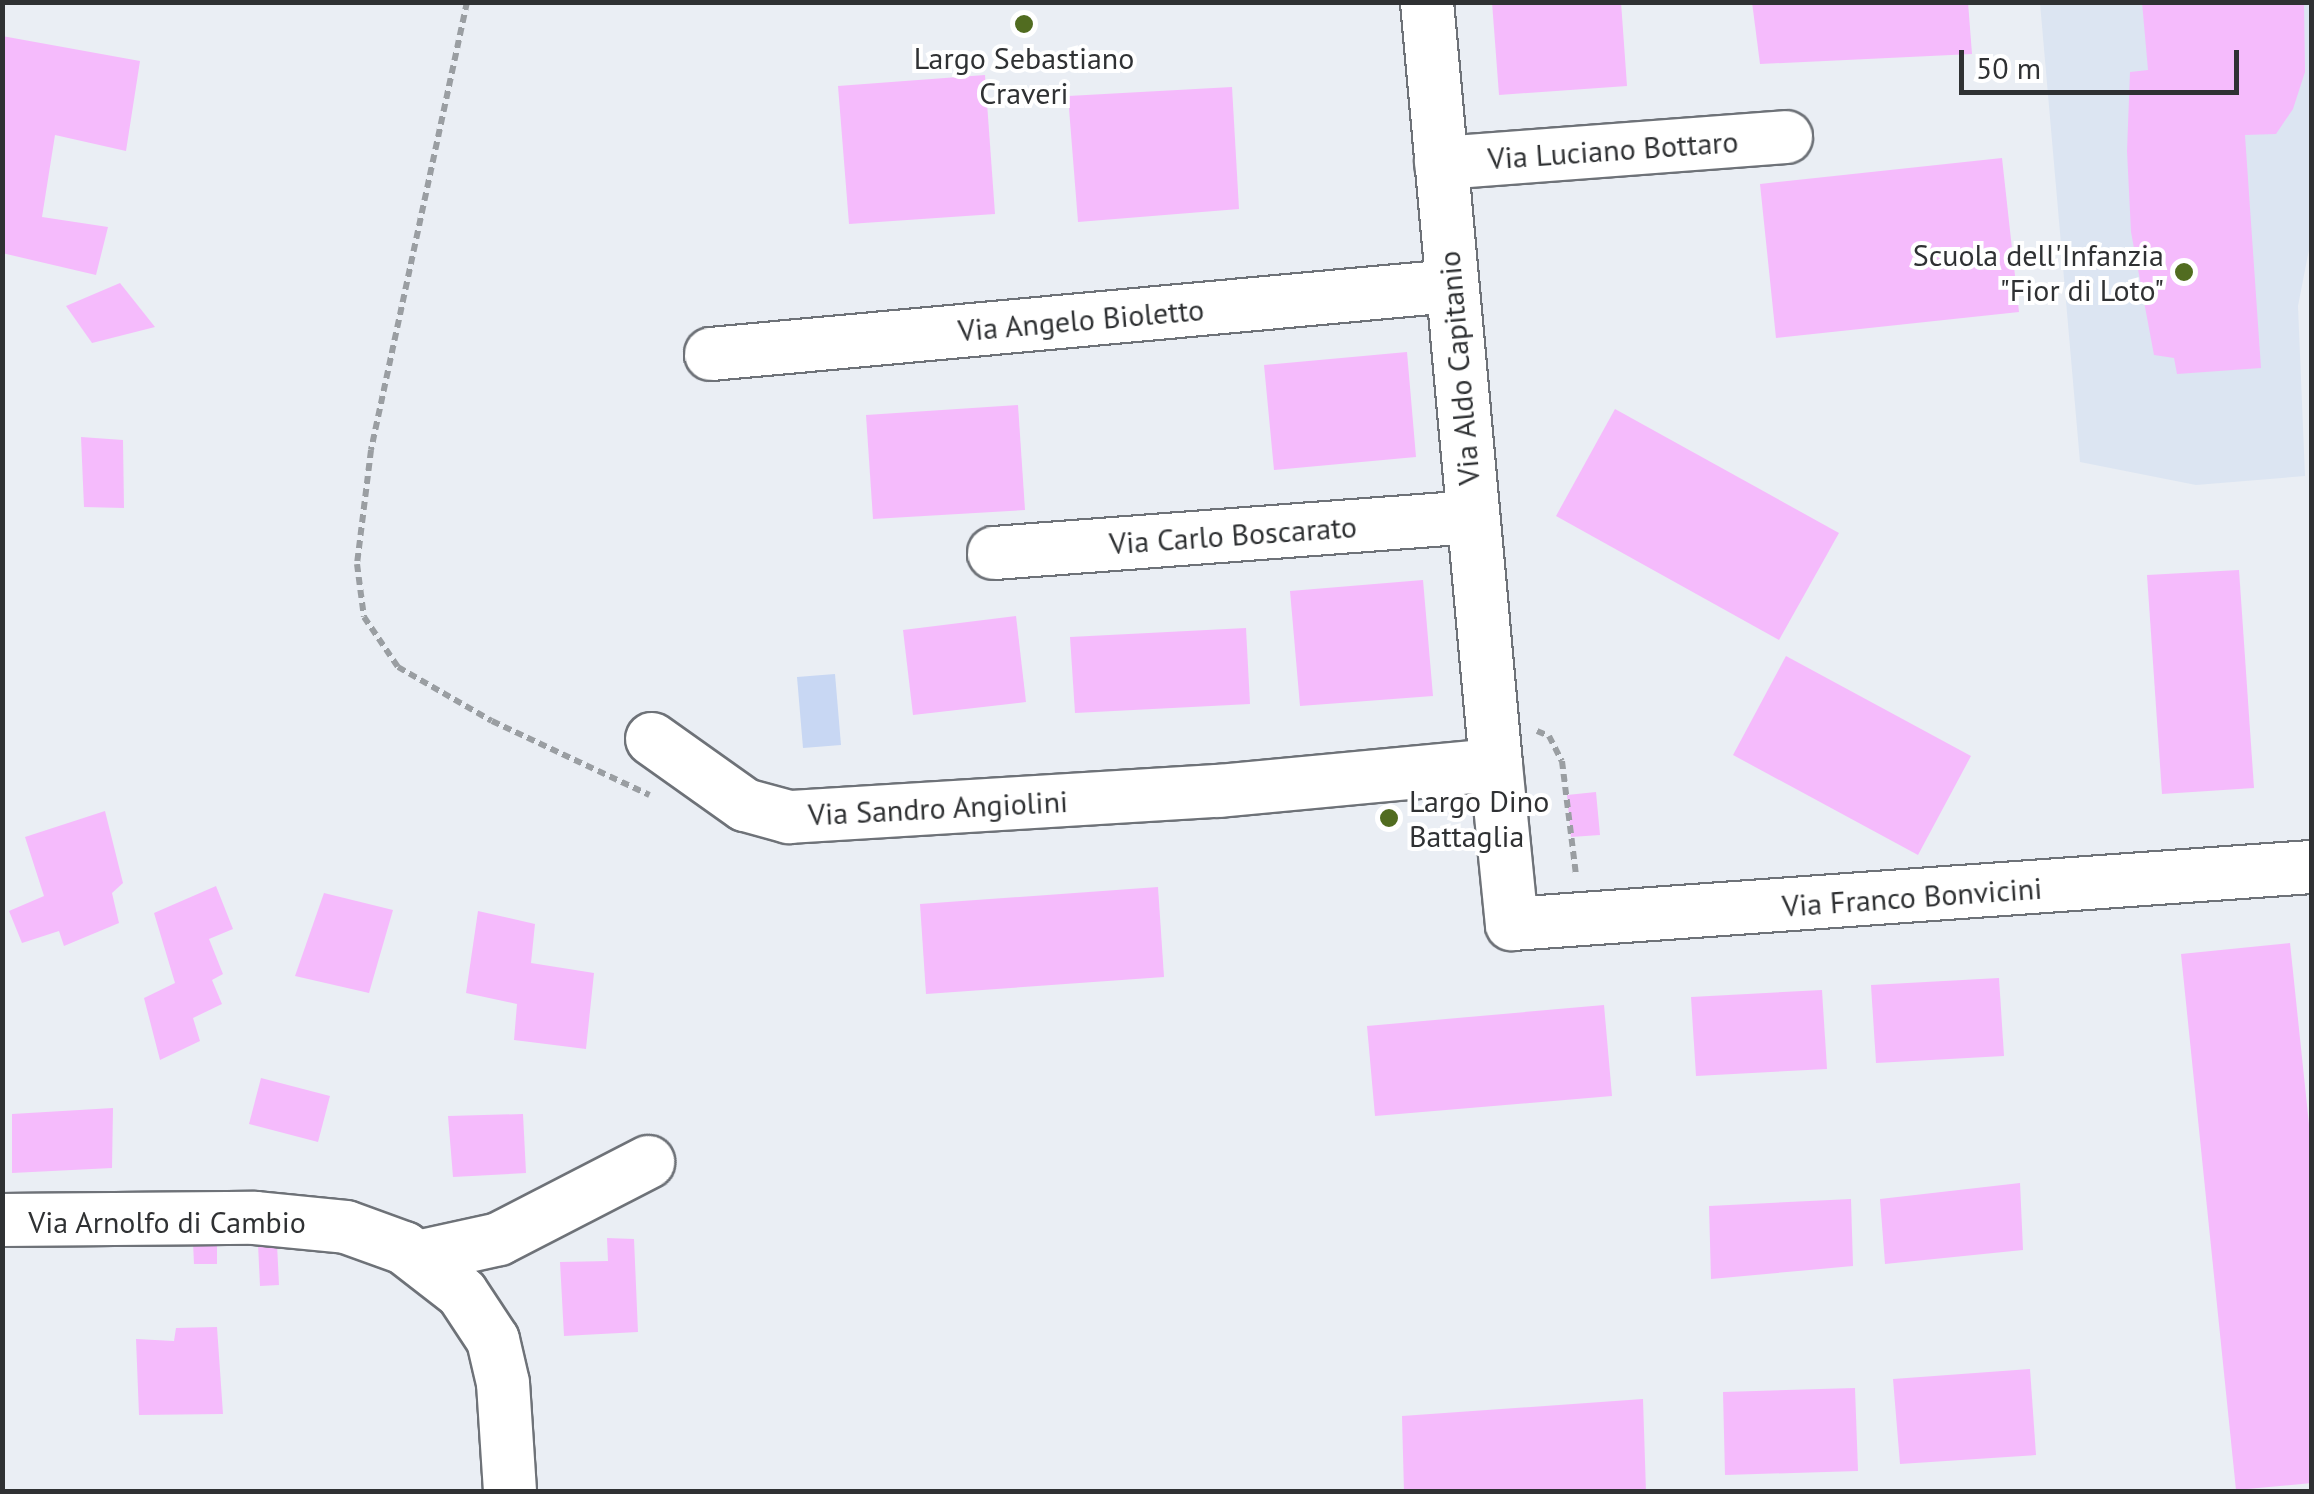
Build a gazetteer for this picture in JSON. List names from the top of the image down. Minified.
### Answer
{"streets":{"street":["Via Luciano Bottaro","Via Angelo Bioletto","Via Aldo Capitanio","Via Carlo Boscarato","Via Sandro Angiolini","Via Franco Bonvicini","Via Arnolfo di Cambio"]},"crossings":[["Via Luciano Bottaro","Via Aldo Capitanio"],["Via Angelo Bioletto","Via Aldo Capitanio"],["Via Aldo Capitanio","Via Carlo Boscarato"],["Via Aldo Capitanio","Via Sandro Angiolini"],["Via Aldo Capitanio","Via Franco Bonvicini"],["Via Sandro Angiolini","Via Franco Bonvicini"]],"places":["Largo Sebastiano Craveri","Scuola dell'Infanzia \"Fior di Loto\"","Largo Dino Battaglia"],"scale_bar":"50 m"}
